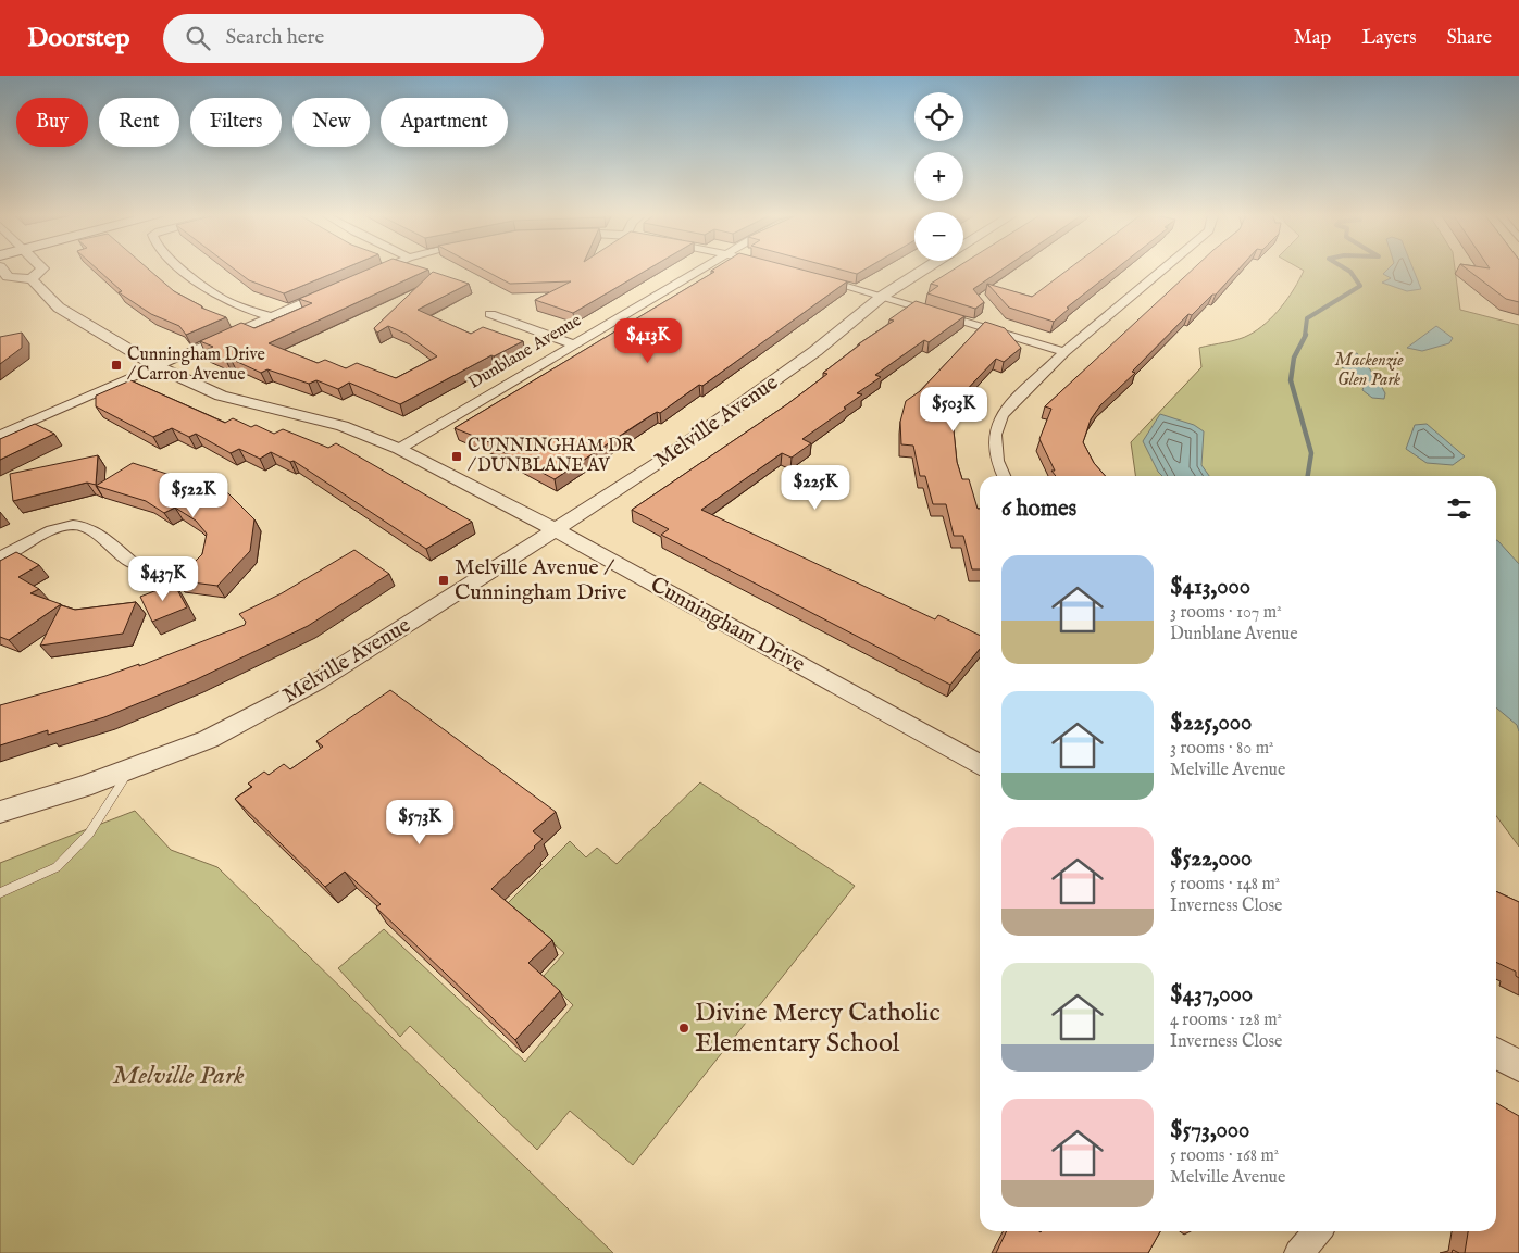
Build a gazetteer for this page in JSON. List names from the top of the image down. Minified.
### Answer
{"streets":{"street":["Dunblane Avenue","Melville Avenue","Cunningham Drive"]},"crossings":[["Dunblane Avenue","Cunningham Drive"],["Melville Avenue","Cunningham Drive"]],"parks":["Mackenzie Glen Park","Melville Park"],"places":{"transit":["Cunningham Drive / Carron Avenue","CUNNINGHAM DR / DUNBLANE AV","Melville Avenue / Cunningham Drive"],"other":["Divine Mercy Catholic Elementary School"]},"page":{"header":"Doorstep","search":"Search here","nav":["Map","Layers","Share"],"map_buttons":["+","−"],"chip":["Buy","Rent","Filters","New","Apartment"],"price":["$413K","$503K","$225K","$522K","$437K","$573K"],"heading":"6 homes","list":[{"name":"$413,000","note":"3 rooms · 107 m² · Dunblane Avenue"},{"name":"$225,000","note":"3 rooms · 80 m² · Melville Avenue"},{"name":"$522,000","note":"5 rooms · 148 m² · Inverness Close"},{"name":"$437,000","note":"4 rooms · 128 m² · Inverness Close"},{"name":"$573,000","note":"5 rooms · 168 m² · Melville Avenue"}]}}
